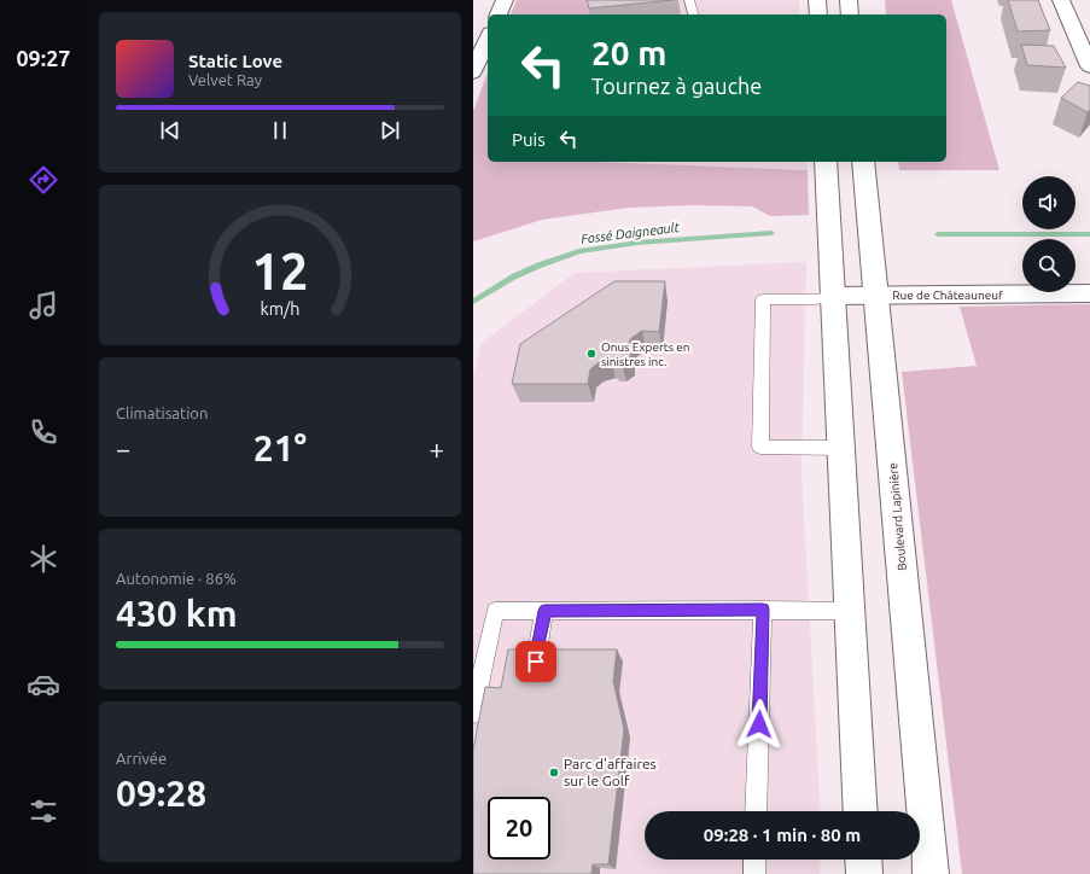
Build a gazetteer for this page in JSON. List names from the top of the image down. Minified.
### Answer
{"streets":{"main road":["Rue de Châteauneuf","Boulevard Lapinière"]},"crossings":[["Rue de Châteauneuf","Boulevard Lapinière"]],"water":["Fossé Daigneault"],"places":["Onus Experts en sinistres inc.","Parc d'affaires sur le Golf"],"page":{"tabs":"09:27","turn":["20 m","Tournez à gauche"],"song":["Static Love","Velvet Ray"],"then":"Puis","tile":["Climatisation",["Autonomie · 86%","430 km"],["Arrivée","09:28"]],"heat":["−","21°","+"],"limit":"20","trip":"09:28 · 1 min · 80 m","gauge":["12","km/h"]}}
